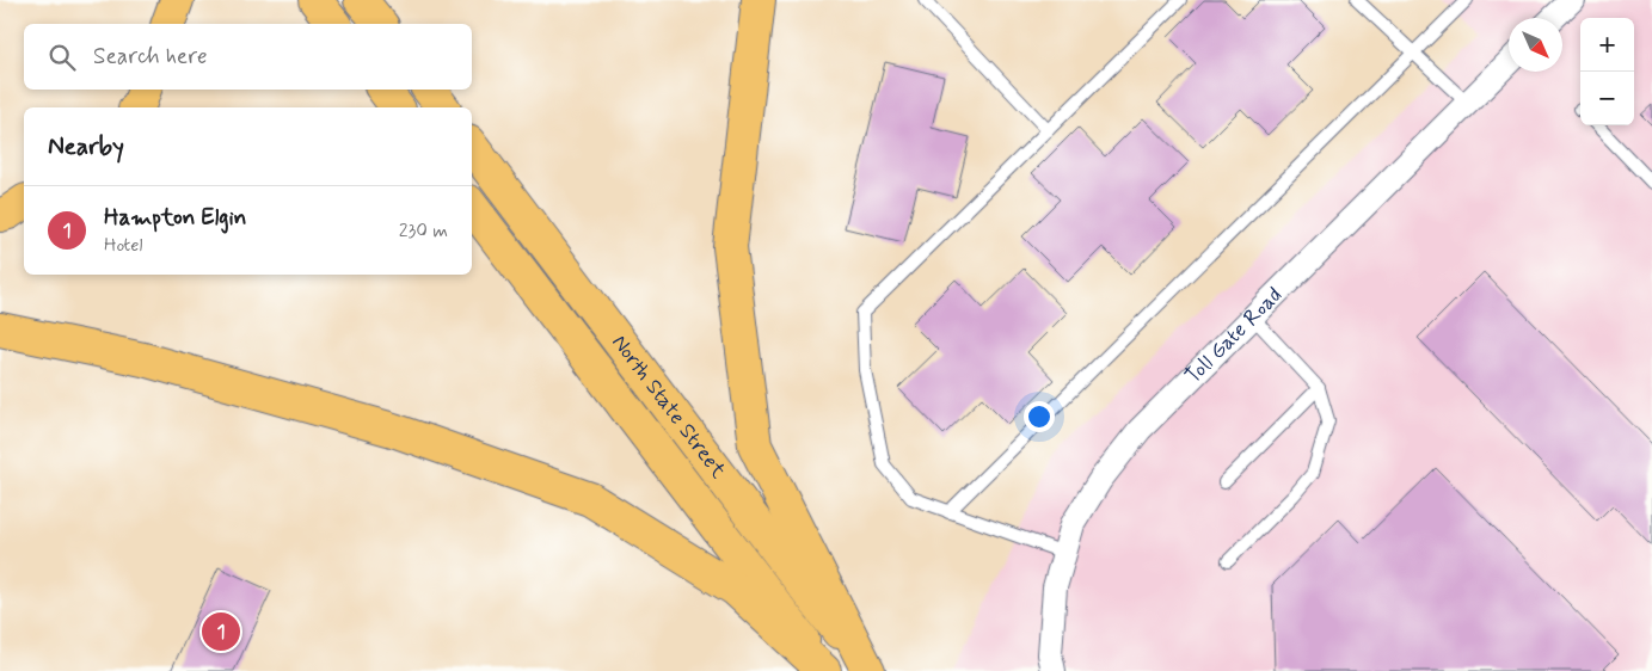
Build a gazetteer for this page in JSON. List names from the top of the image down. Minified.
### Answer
{"streets":{"main road":["North State Street"],"street":["Toll Gate Road"]},"north":"bottom right","page":{"map_buttons":["+","−"],"search":"Search here","heading":"Nearby","list":[{"mark":"1","name":"Hampton Elgin","note":"Hotel","value":"230 m"}],"pins":"1"}}
